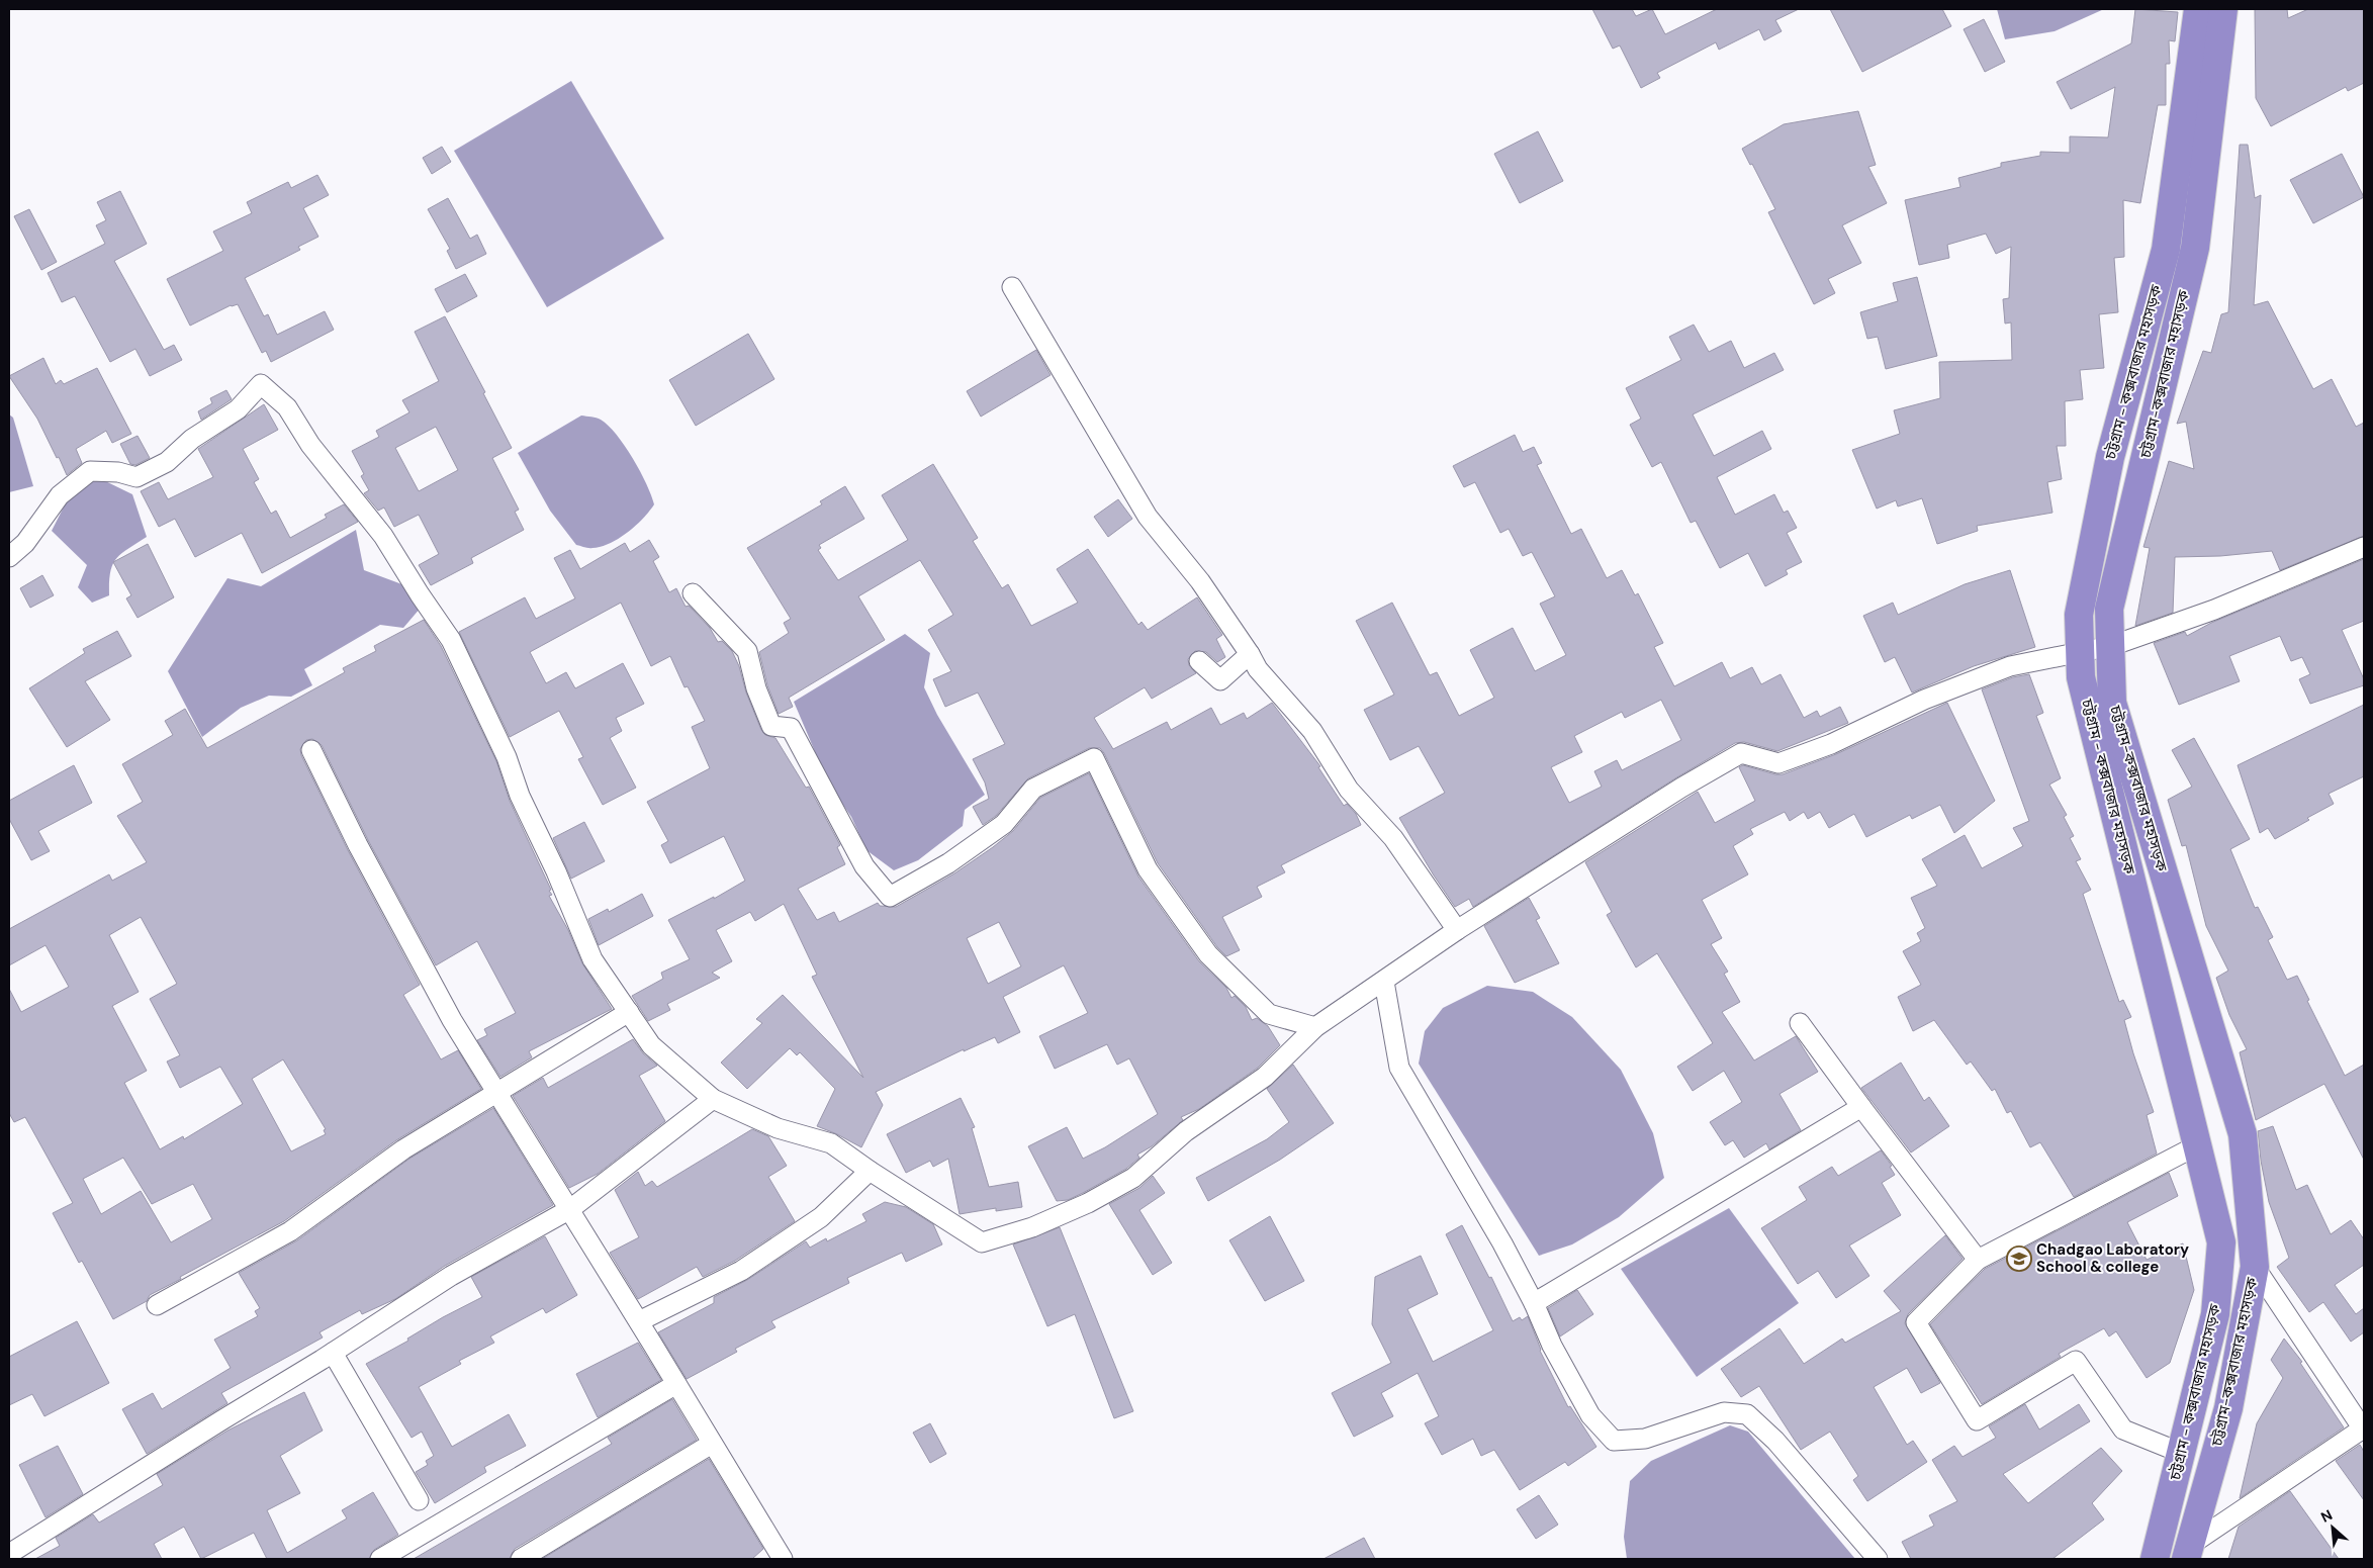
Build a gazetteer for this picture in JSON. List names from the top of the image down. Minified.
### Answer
{"streets":{"highway":["চট্টগ্রাম - কক্সবাজার মহাসড়ক","চট্টগ্রাম-কক্সবাজার মহাসড়ক"]},"places":{"school or university":["Chadgao Laboratory School & college"]},"north":"top left"}
